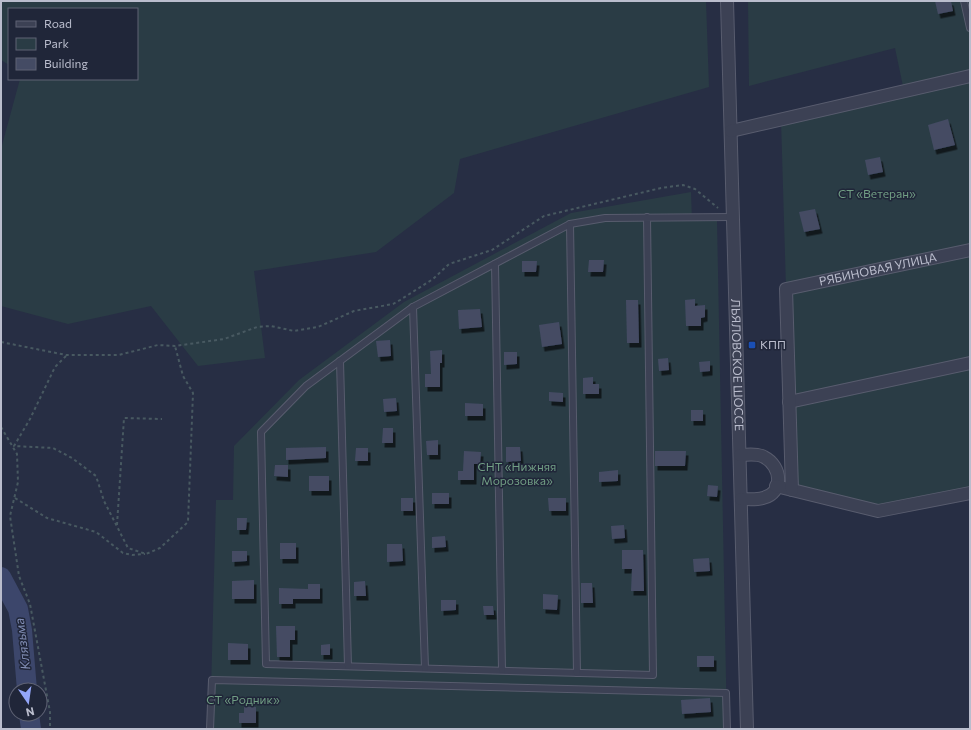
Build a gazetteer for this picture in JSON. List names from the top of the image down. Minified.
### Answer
{"streets":{"street":["РЯБИНОВАЯ УЛИЦА","ЛЬЯЛОВСКОЕ ШОССЕ"]},"water":["Клязьма"],"parks":["СТ «Ветеран»","СНТ «Нижняя Морозовка»","СТ «Родник»"],"places":{"transit":["КПП"]},"legend":["Road","Park","Building"],"north":"bottom"}
